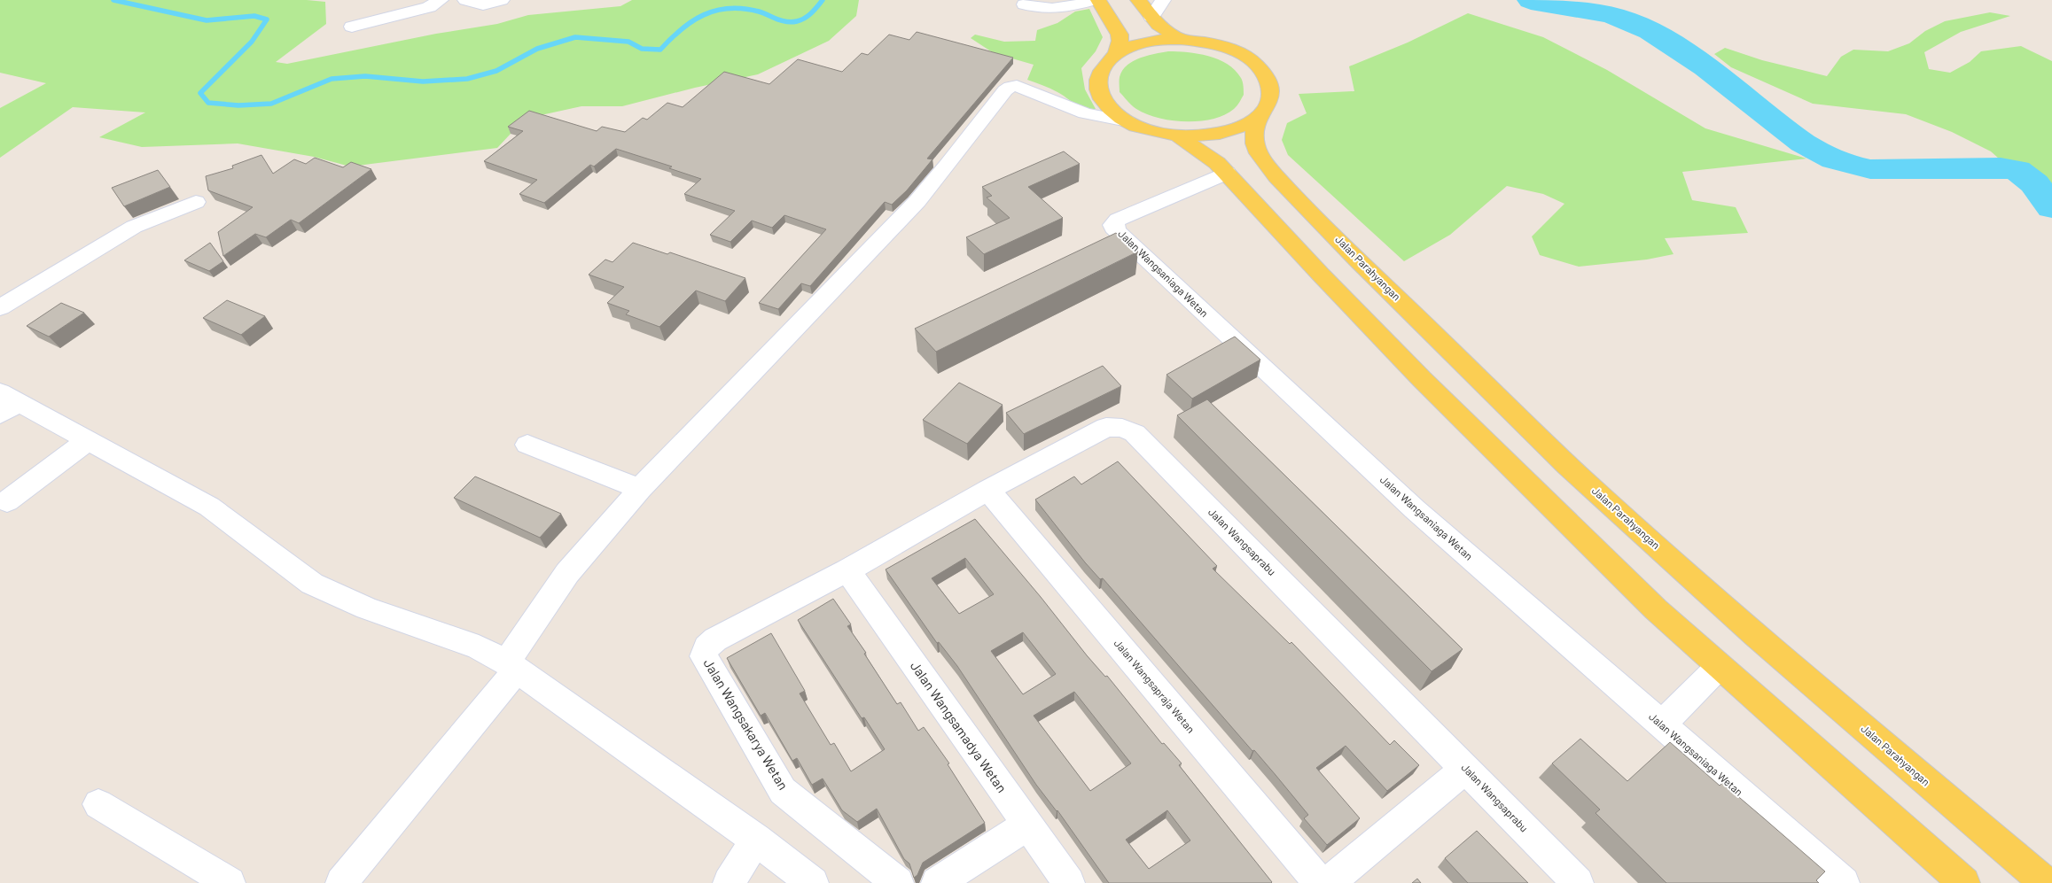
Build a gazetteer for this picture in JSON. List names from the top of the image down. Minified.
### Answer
{"streets":{"main road":["Jalan Parahyangan"],"street":["Jalan Wangsaniaga Wetan","Jalan Wangsaprabu","Jalan Wangsapraja Wetan","Jalan Wangsakarya Wetan","Jalan Wangsamadya Wetan"]},"crossings":[["Jalan Wangsaprabu","Jalan Wangsapraja Wetan"],["Jalan Wangsaprabu","Jalan Wangsakarya Wetan"],["Jalan Wangsaprabu","Jalan Wangsamadya Wetan"],["Jalan Wangsakarya Wetan","Jalan Wangsamadya Wetan"]]}
